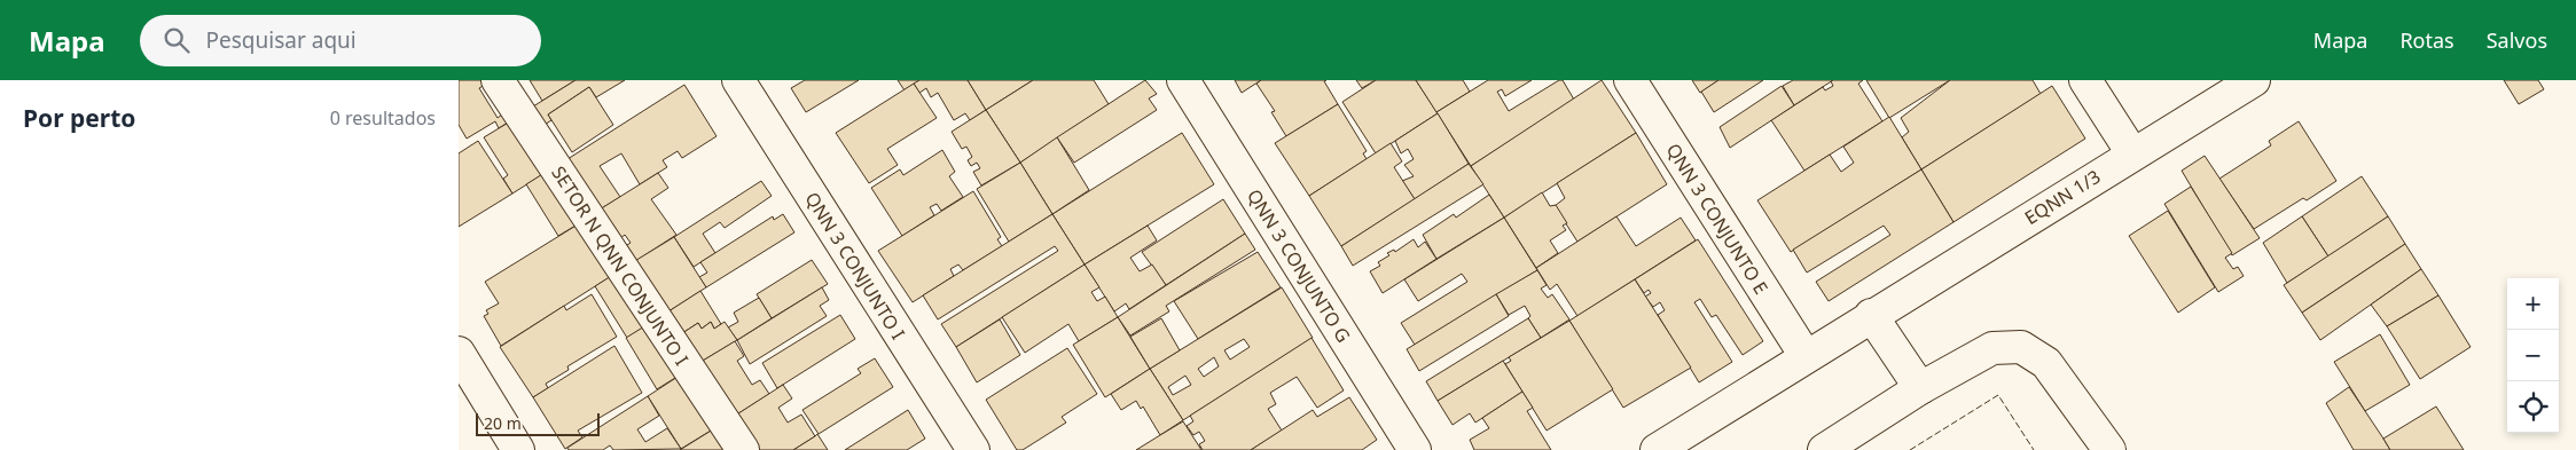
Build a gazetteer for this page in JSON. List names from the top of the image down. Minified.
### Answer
{"streets":{"street":["EQNN 1/3","QNN 3 CONJUNTO E","SETOR N QNN CONJUNTO I","QNN 3 CONJUNTO I","QNN 3 CONJUNTO G"]},"crossings":[["EQNN 1/3","QNN 3 CONJUNTO E"]],"scale_bar":"20 m","page":{"header":"Mapa","search":"Pesquisar aqui","nav":["Mapa","Rotas","Salvos"],"heading":["Por perto","0 resultados"],"map_buttons":["+","−"],"scale":"20 m"}}
